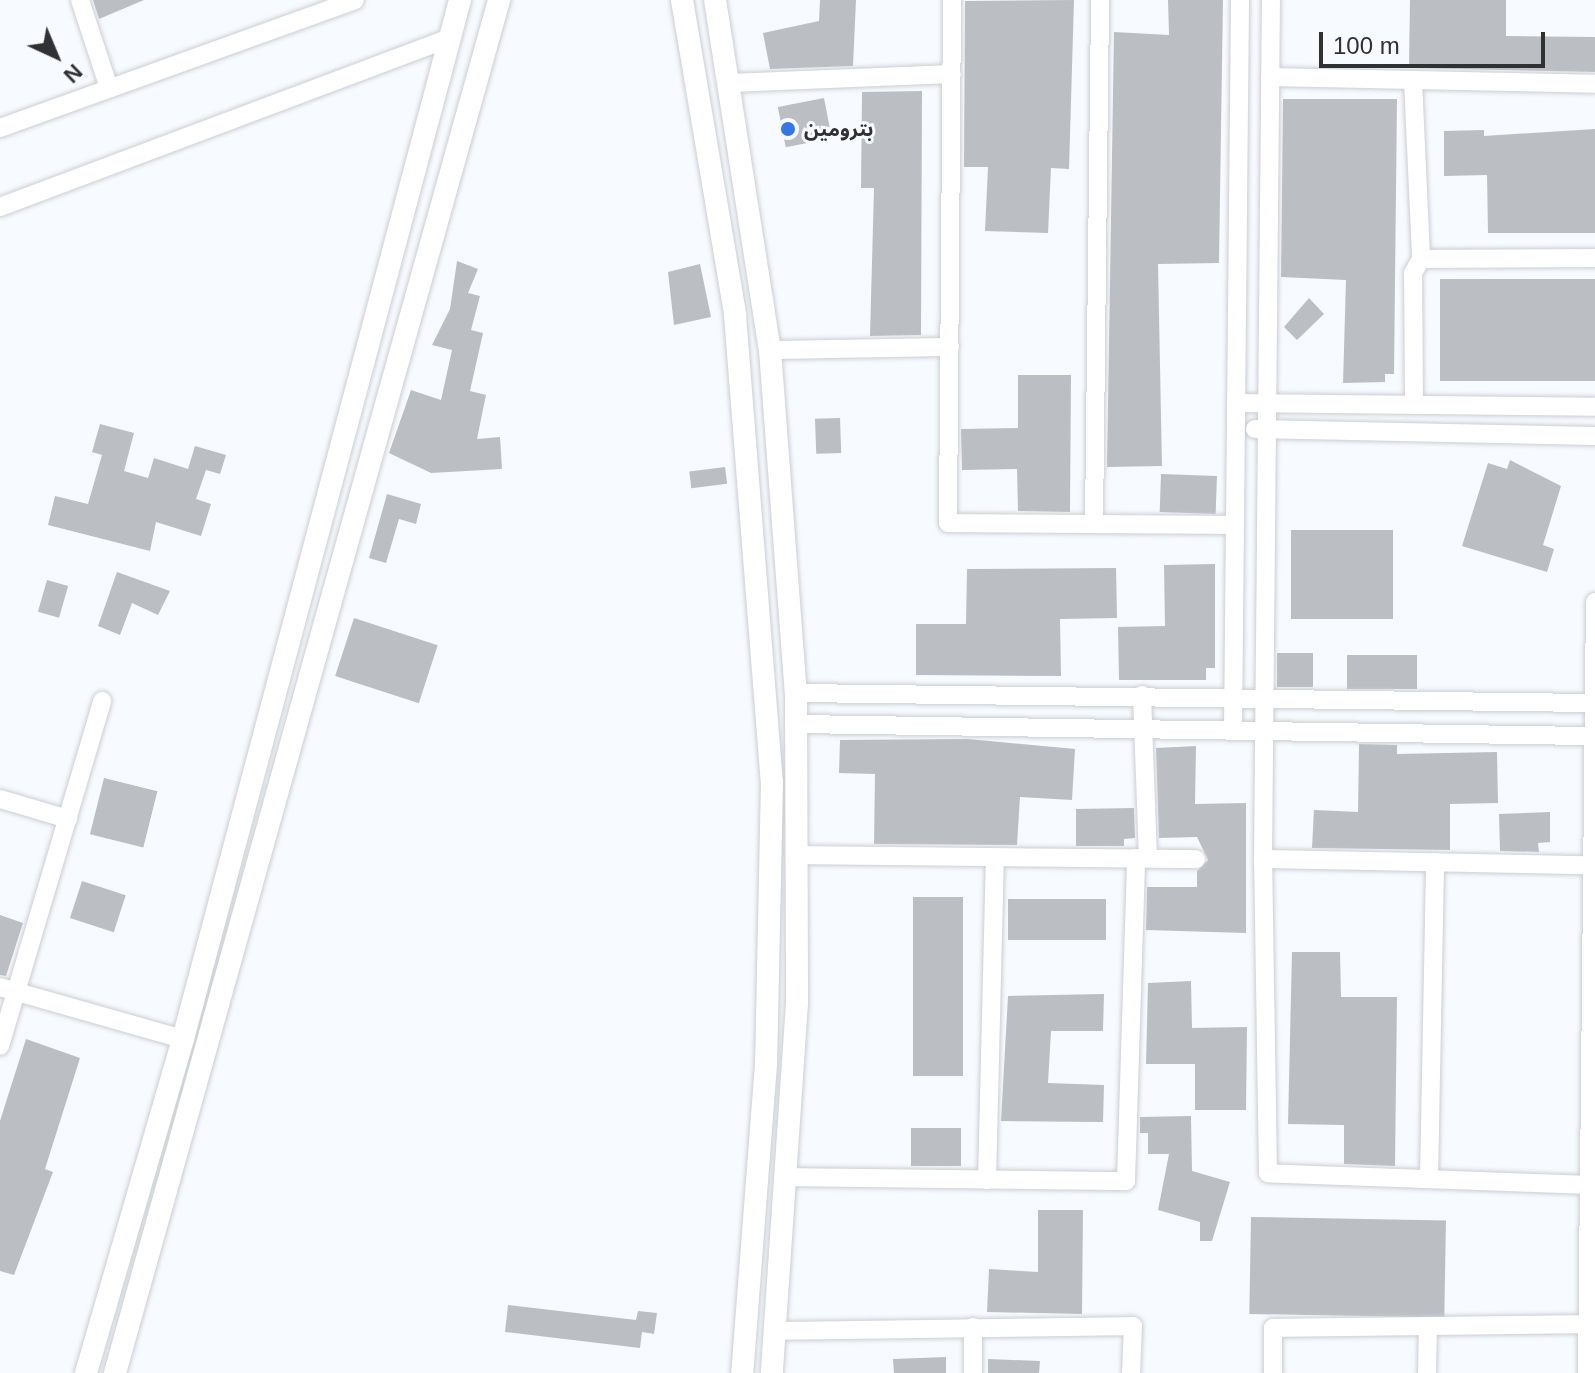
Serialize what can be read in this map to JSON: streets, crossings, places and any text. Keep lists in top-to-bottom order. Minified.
{"places":["بترومين"],"scale_bar":"100 m","north":"bottom right"}
